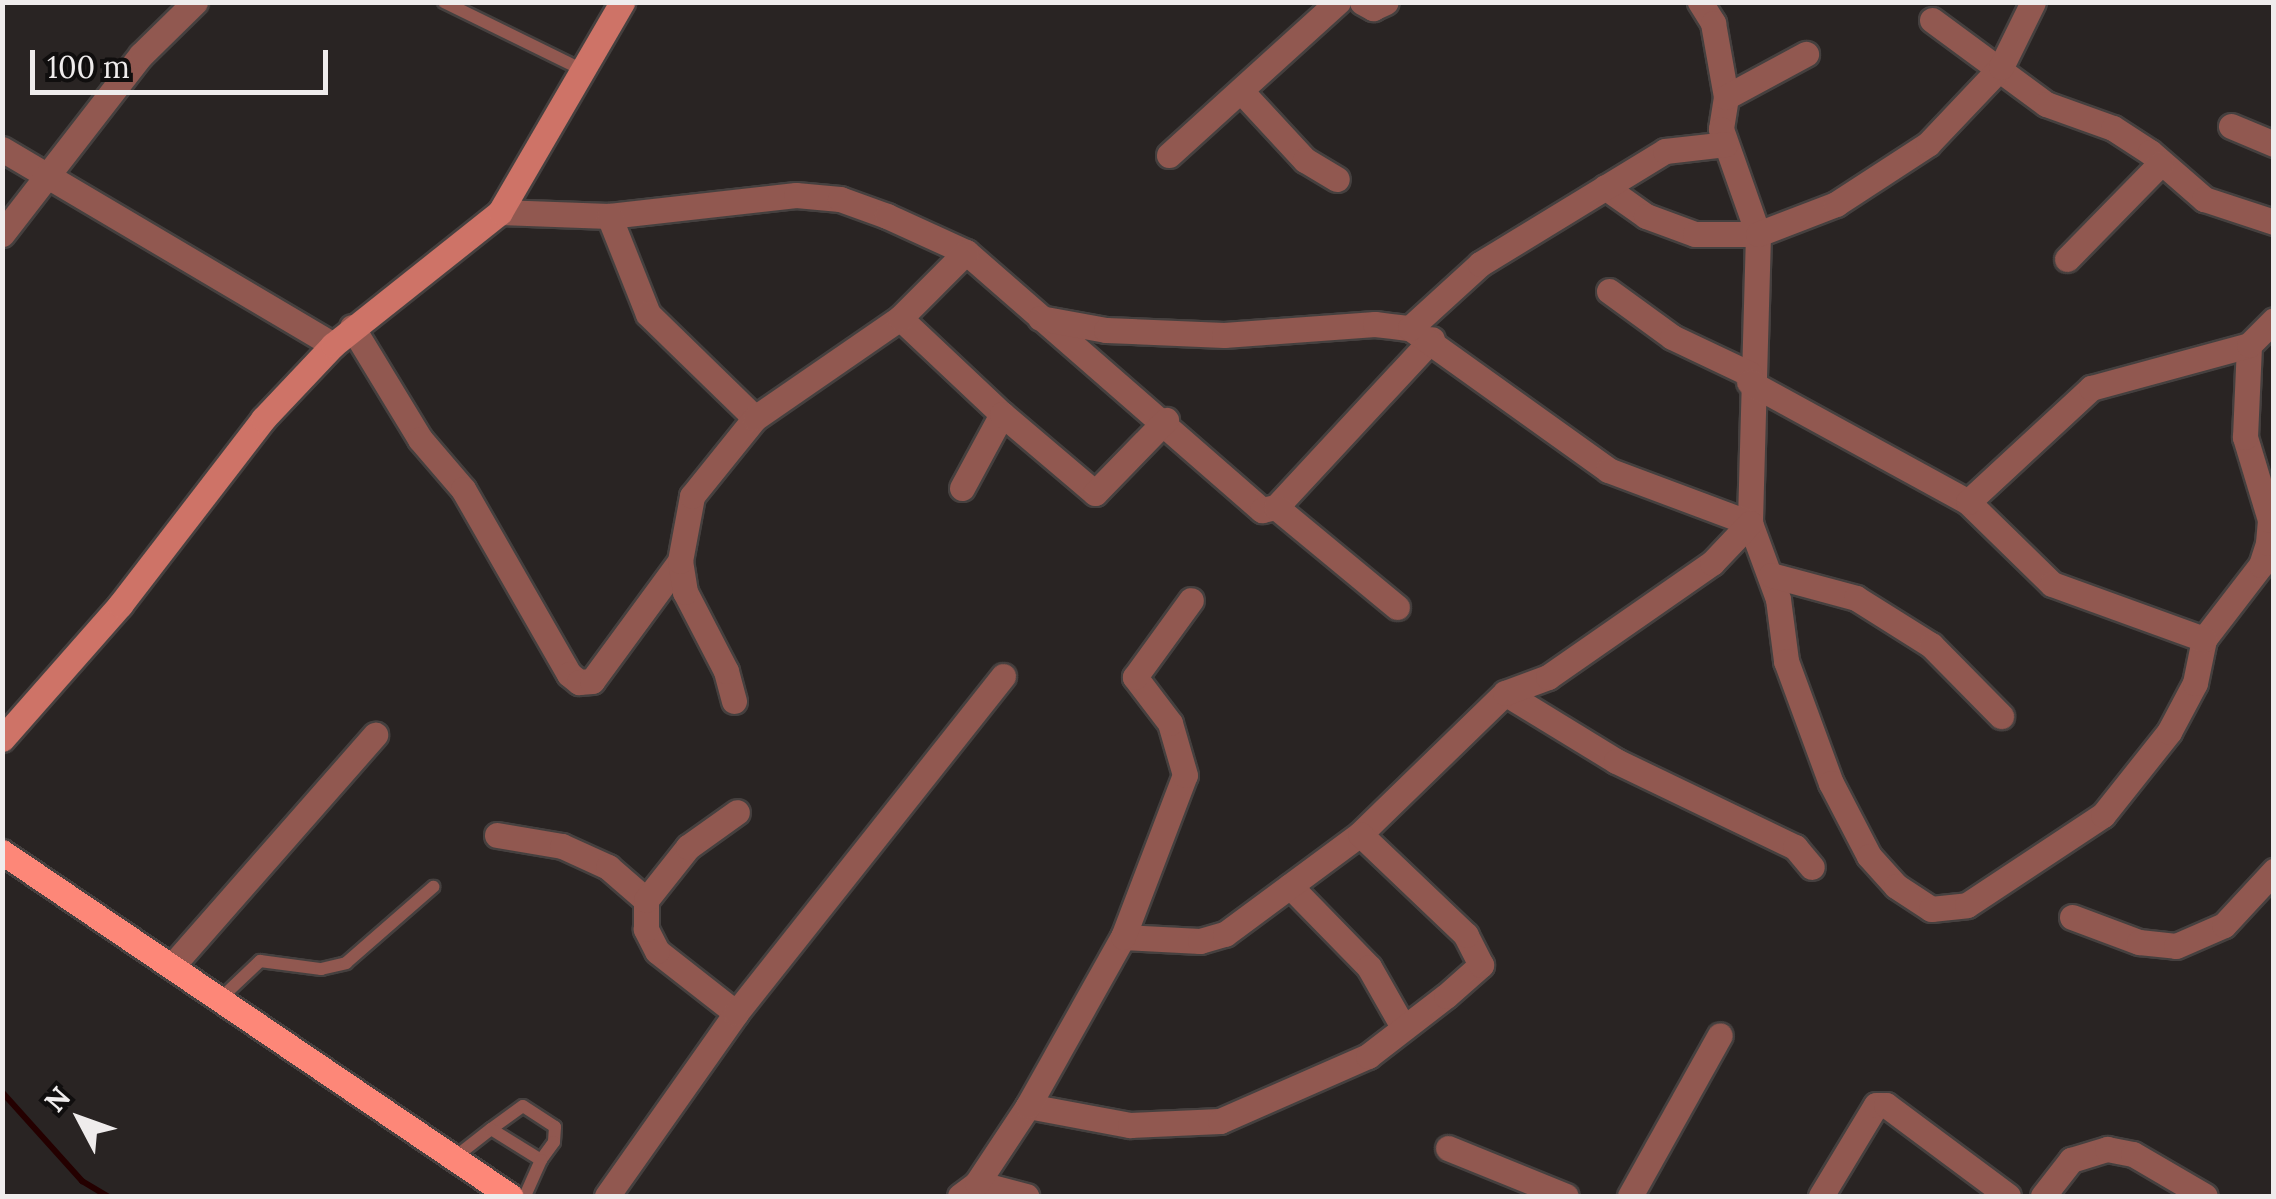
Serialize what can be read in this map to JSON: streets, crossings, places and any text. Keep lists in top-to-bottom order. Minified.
{"scale_bar":"100 m","north":"top left"}
